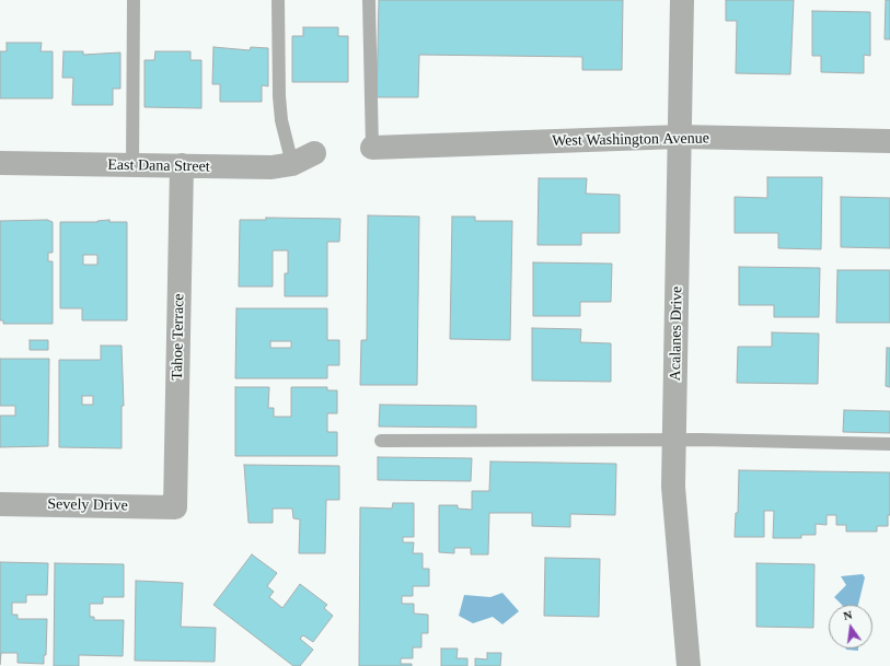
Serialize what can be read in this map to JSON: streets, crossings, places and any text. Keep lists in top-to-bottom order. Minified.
{"streets":{"street":["West Washington Avenue","East Dana Street","Acalanes Drive","Tahoe Terrace","Sevely Drive"]},"crossings":[["West Washington Avenue","Acalanes Drive"],["East Dana Street","Tahoe Terrace"],["Tahoe Terrace","Sevely Drive"]],"north":"top"}
